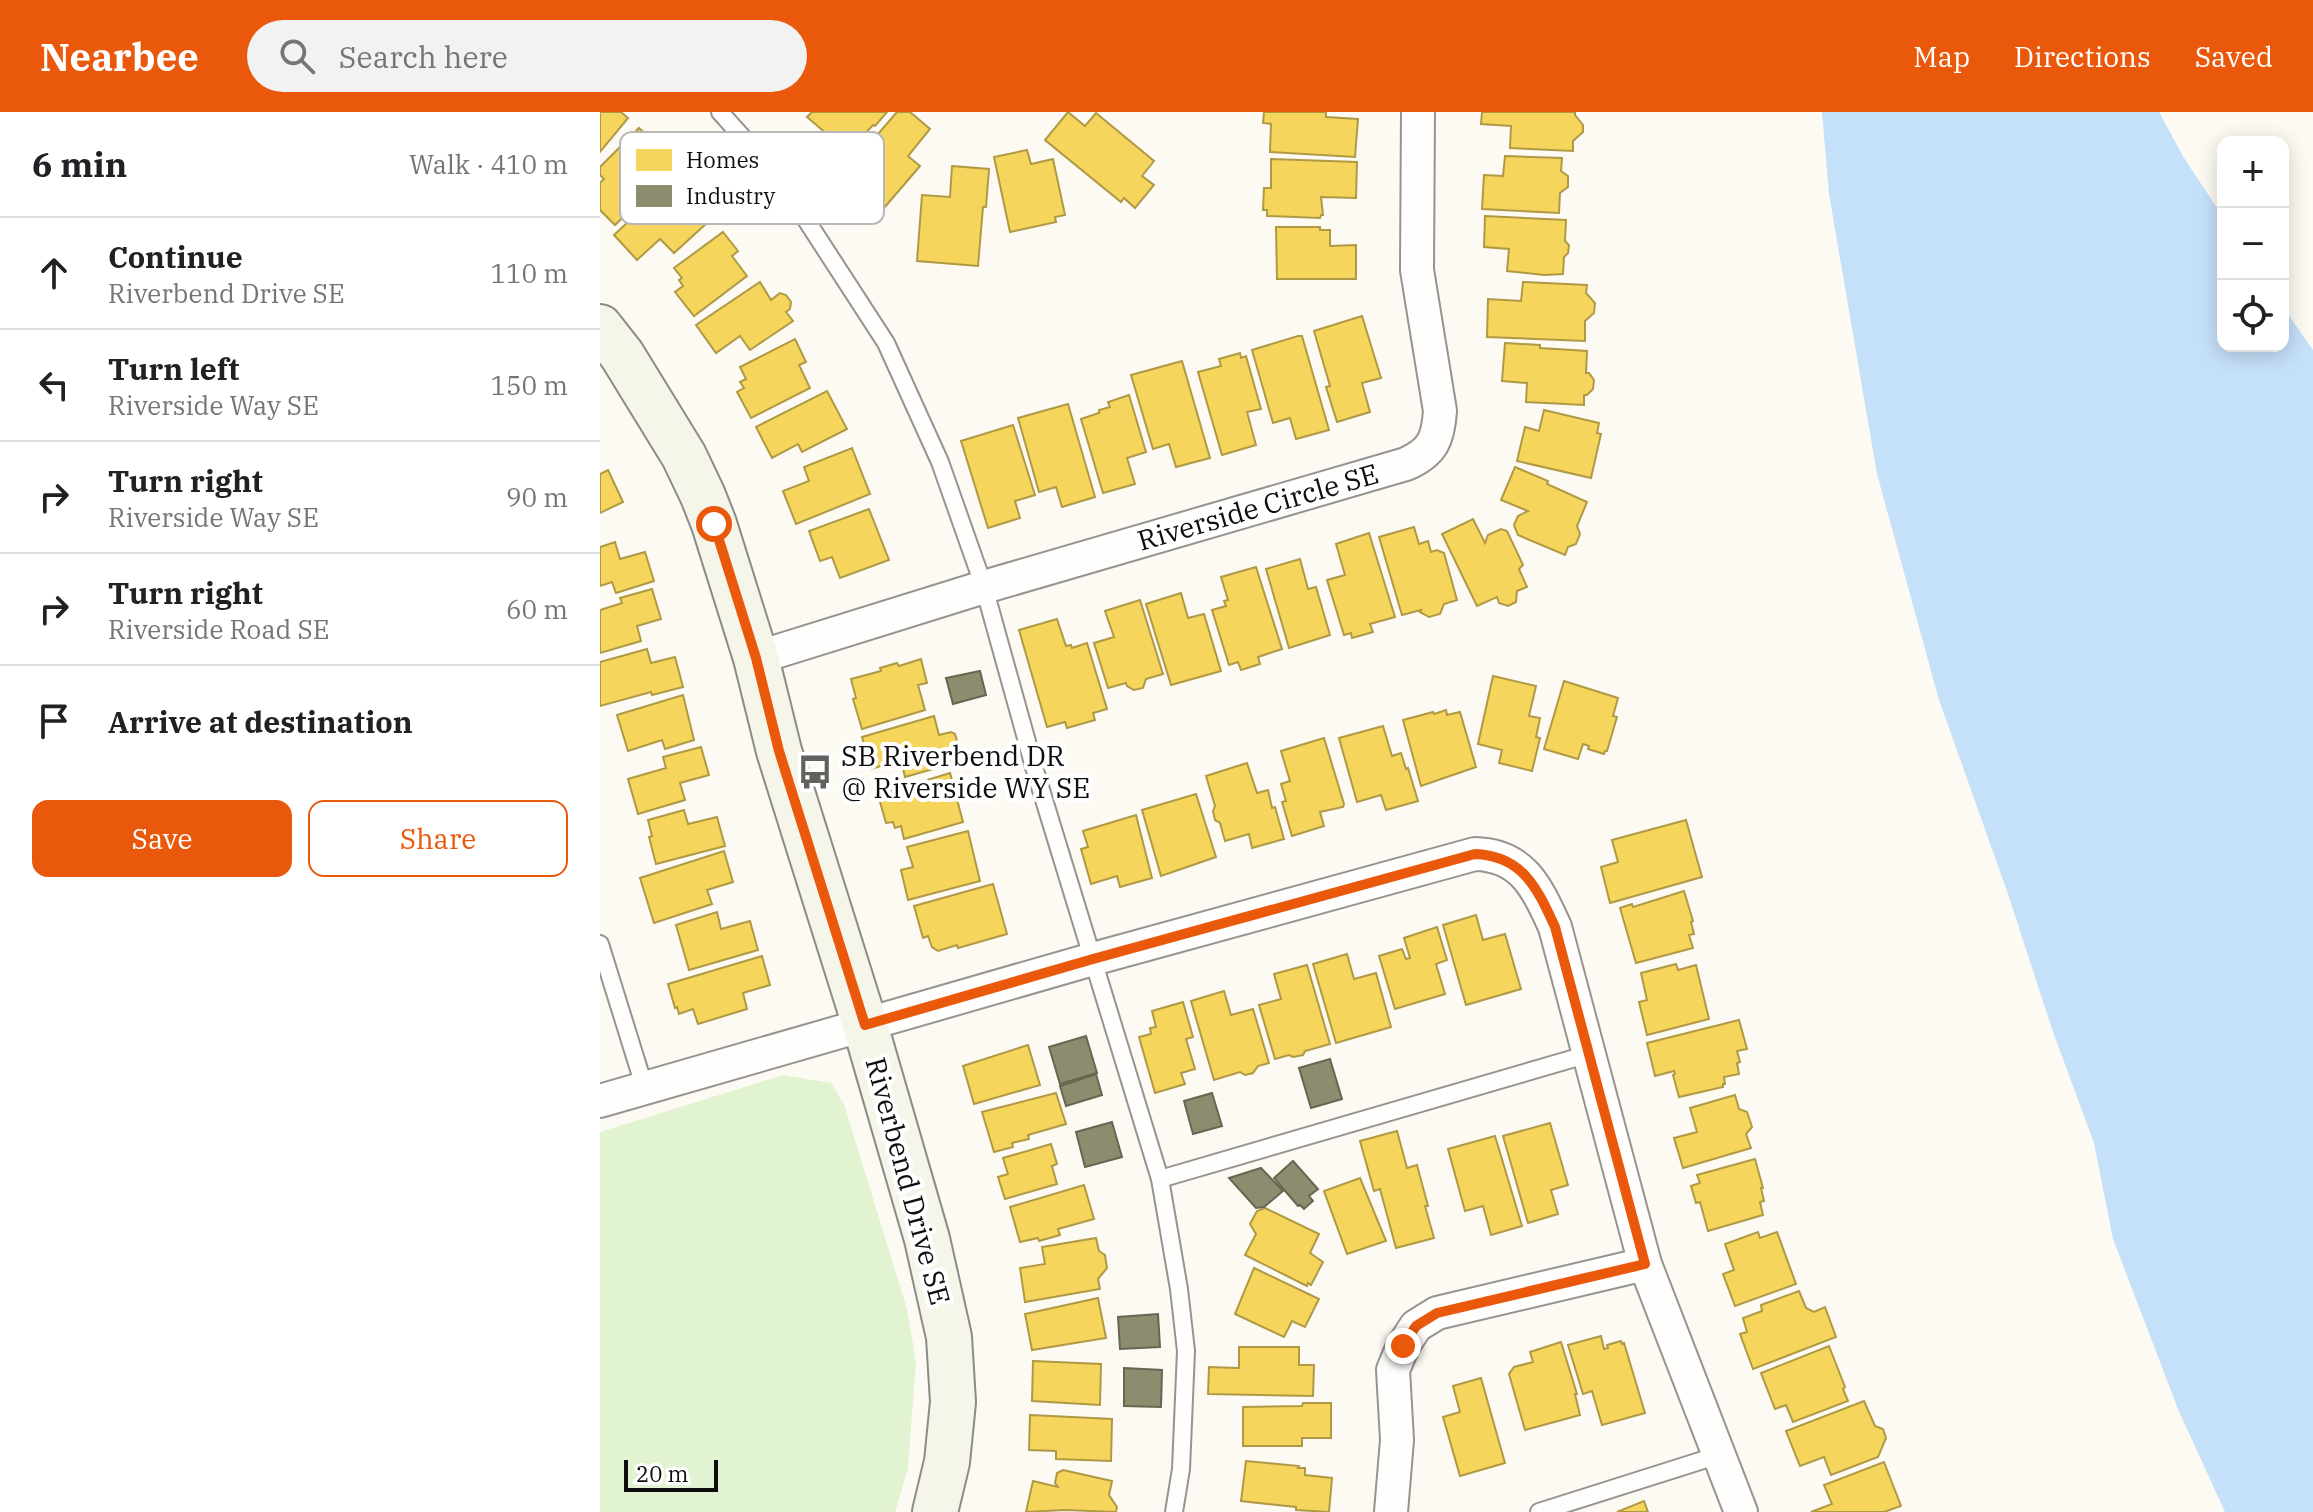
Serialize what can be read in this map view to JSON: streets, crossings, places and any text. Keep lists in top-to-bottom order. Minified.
{"streets":{"street":["Riverside Circle SE","Riverbend Drive SE"]},"crossings":[["Riverside Circle SE","Riverbend Drive SE"]],"places":{"bus stop":["SB Riverbend DR @ Riverside WY SE"]},"legend":["Homes","Industry"],"scale_bar":"20 m","page":{"header":"Nearbee","search":"Search here","nav":["Map","Directions","Saved"],"heading":["6 min","Walk · 410 m"],"map_buttons":["+","−"],"list":[["Continue","Riverbend Drive SE","110 m"],["Turn left","Riverside Way SE","150 m"],["Turn right","Riverside Way SE","90 m"],["Turn right","Riverside Road SE","60 m"],"Arrive at destination"],"buttons":["Save","Share"],"scale":"20 m"}}
